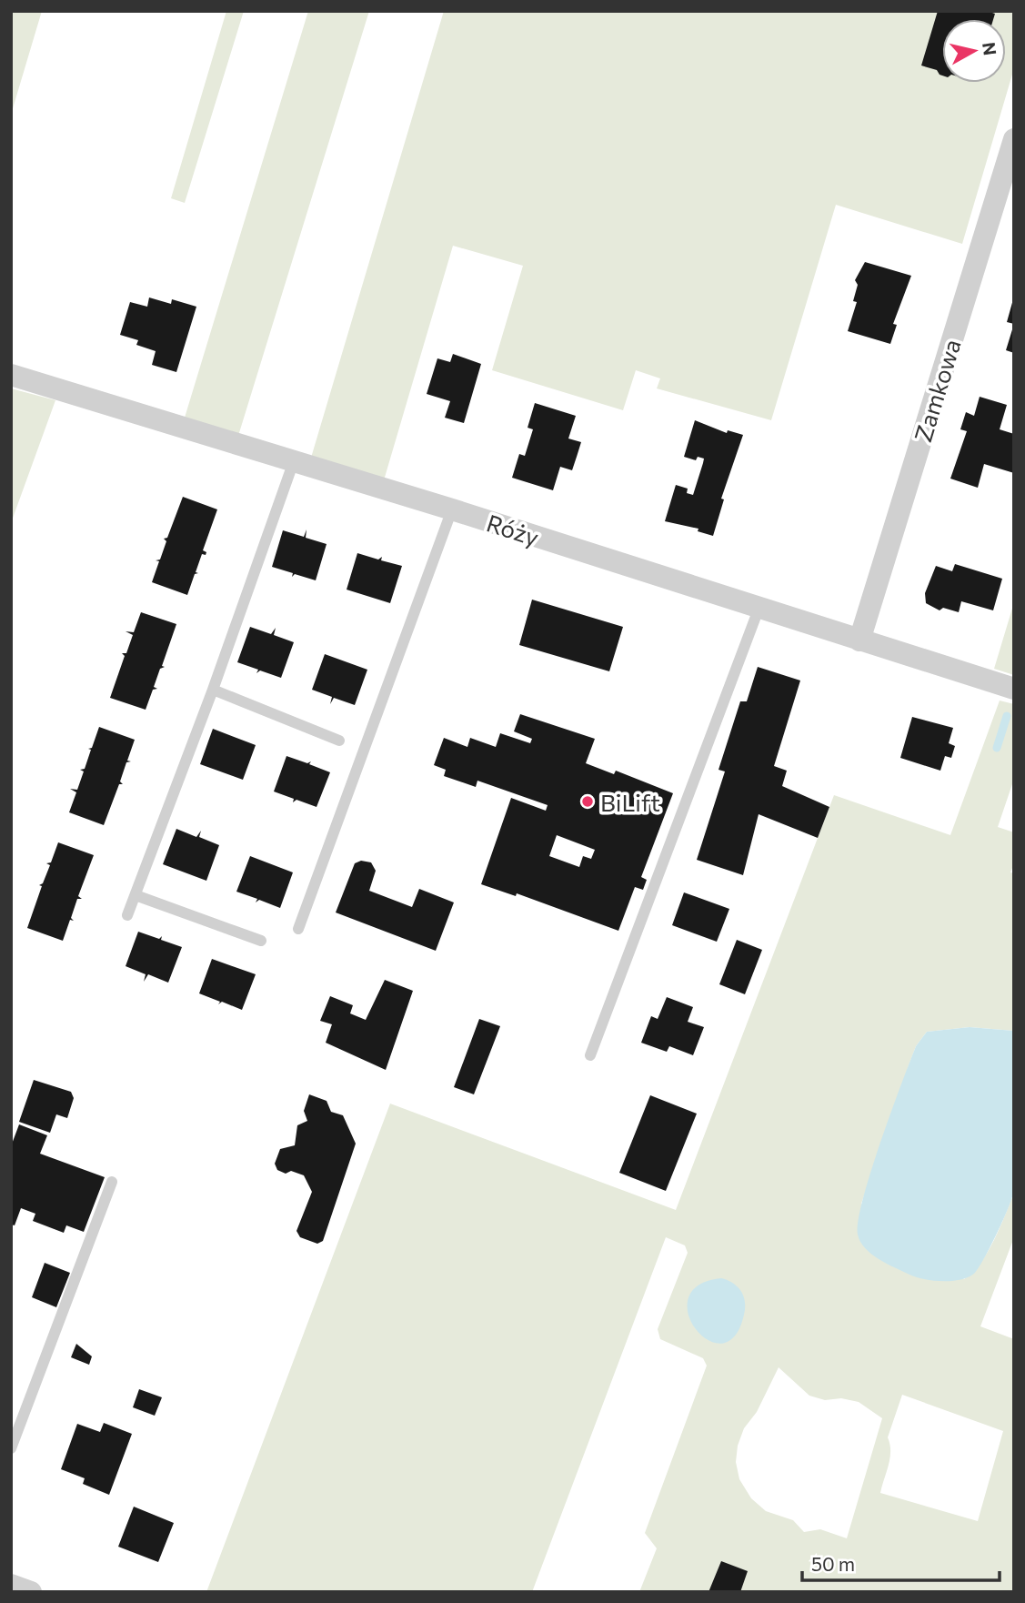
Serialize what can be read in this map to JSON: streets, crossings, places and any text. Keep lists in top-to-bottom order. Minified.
{"streets":{"street":["Zamkowa","Róży"]},"crossings":[["Zamkowa","Róży"]],"places":["BiLift"],"scale_bar":"50 m","north":"right"}
